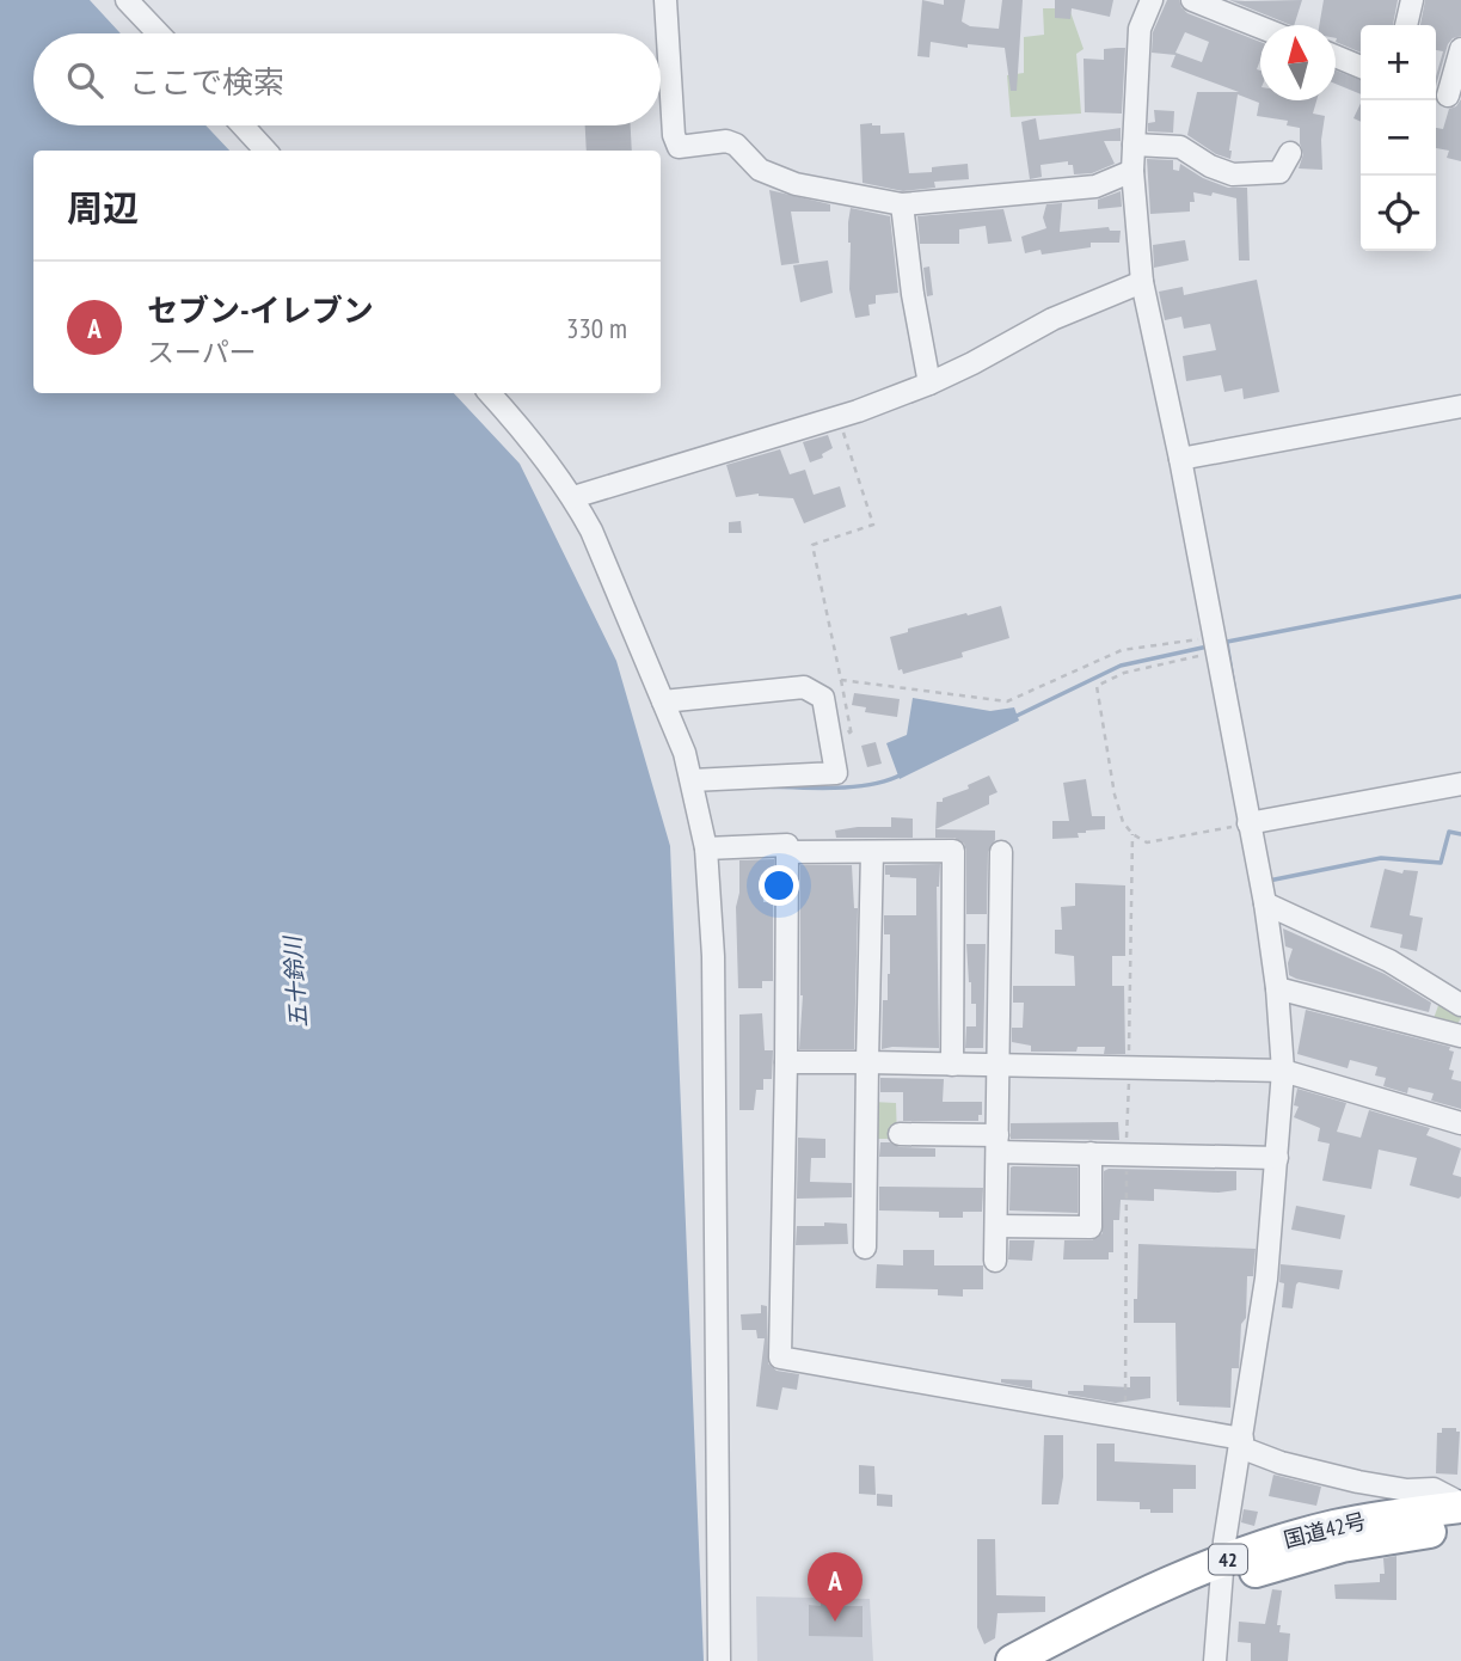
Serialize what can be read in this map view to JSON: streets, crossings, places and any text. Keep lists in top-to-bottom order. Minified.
{"streets":{"highway":["国道42号","42"]},"water":["五十鈴川"],"north":"top","page":{"map_buttons":["+","−"],"search":"ここで検索","heading":"周辺","list":[{"mark":"A","name":"セブン-イレブン","note":"スーパー","value":"330 m"}],"pins":"A"}}
